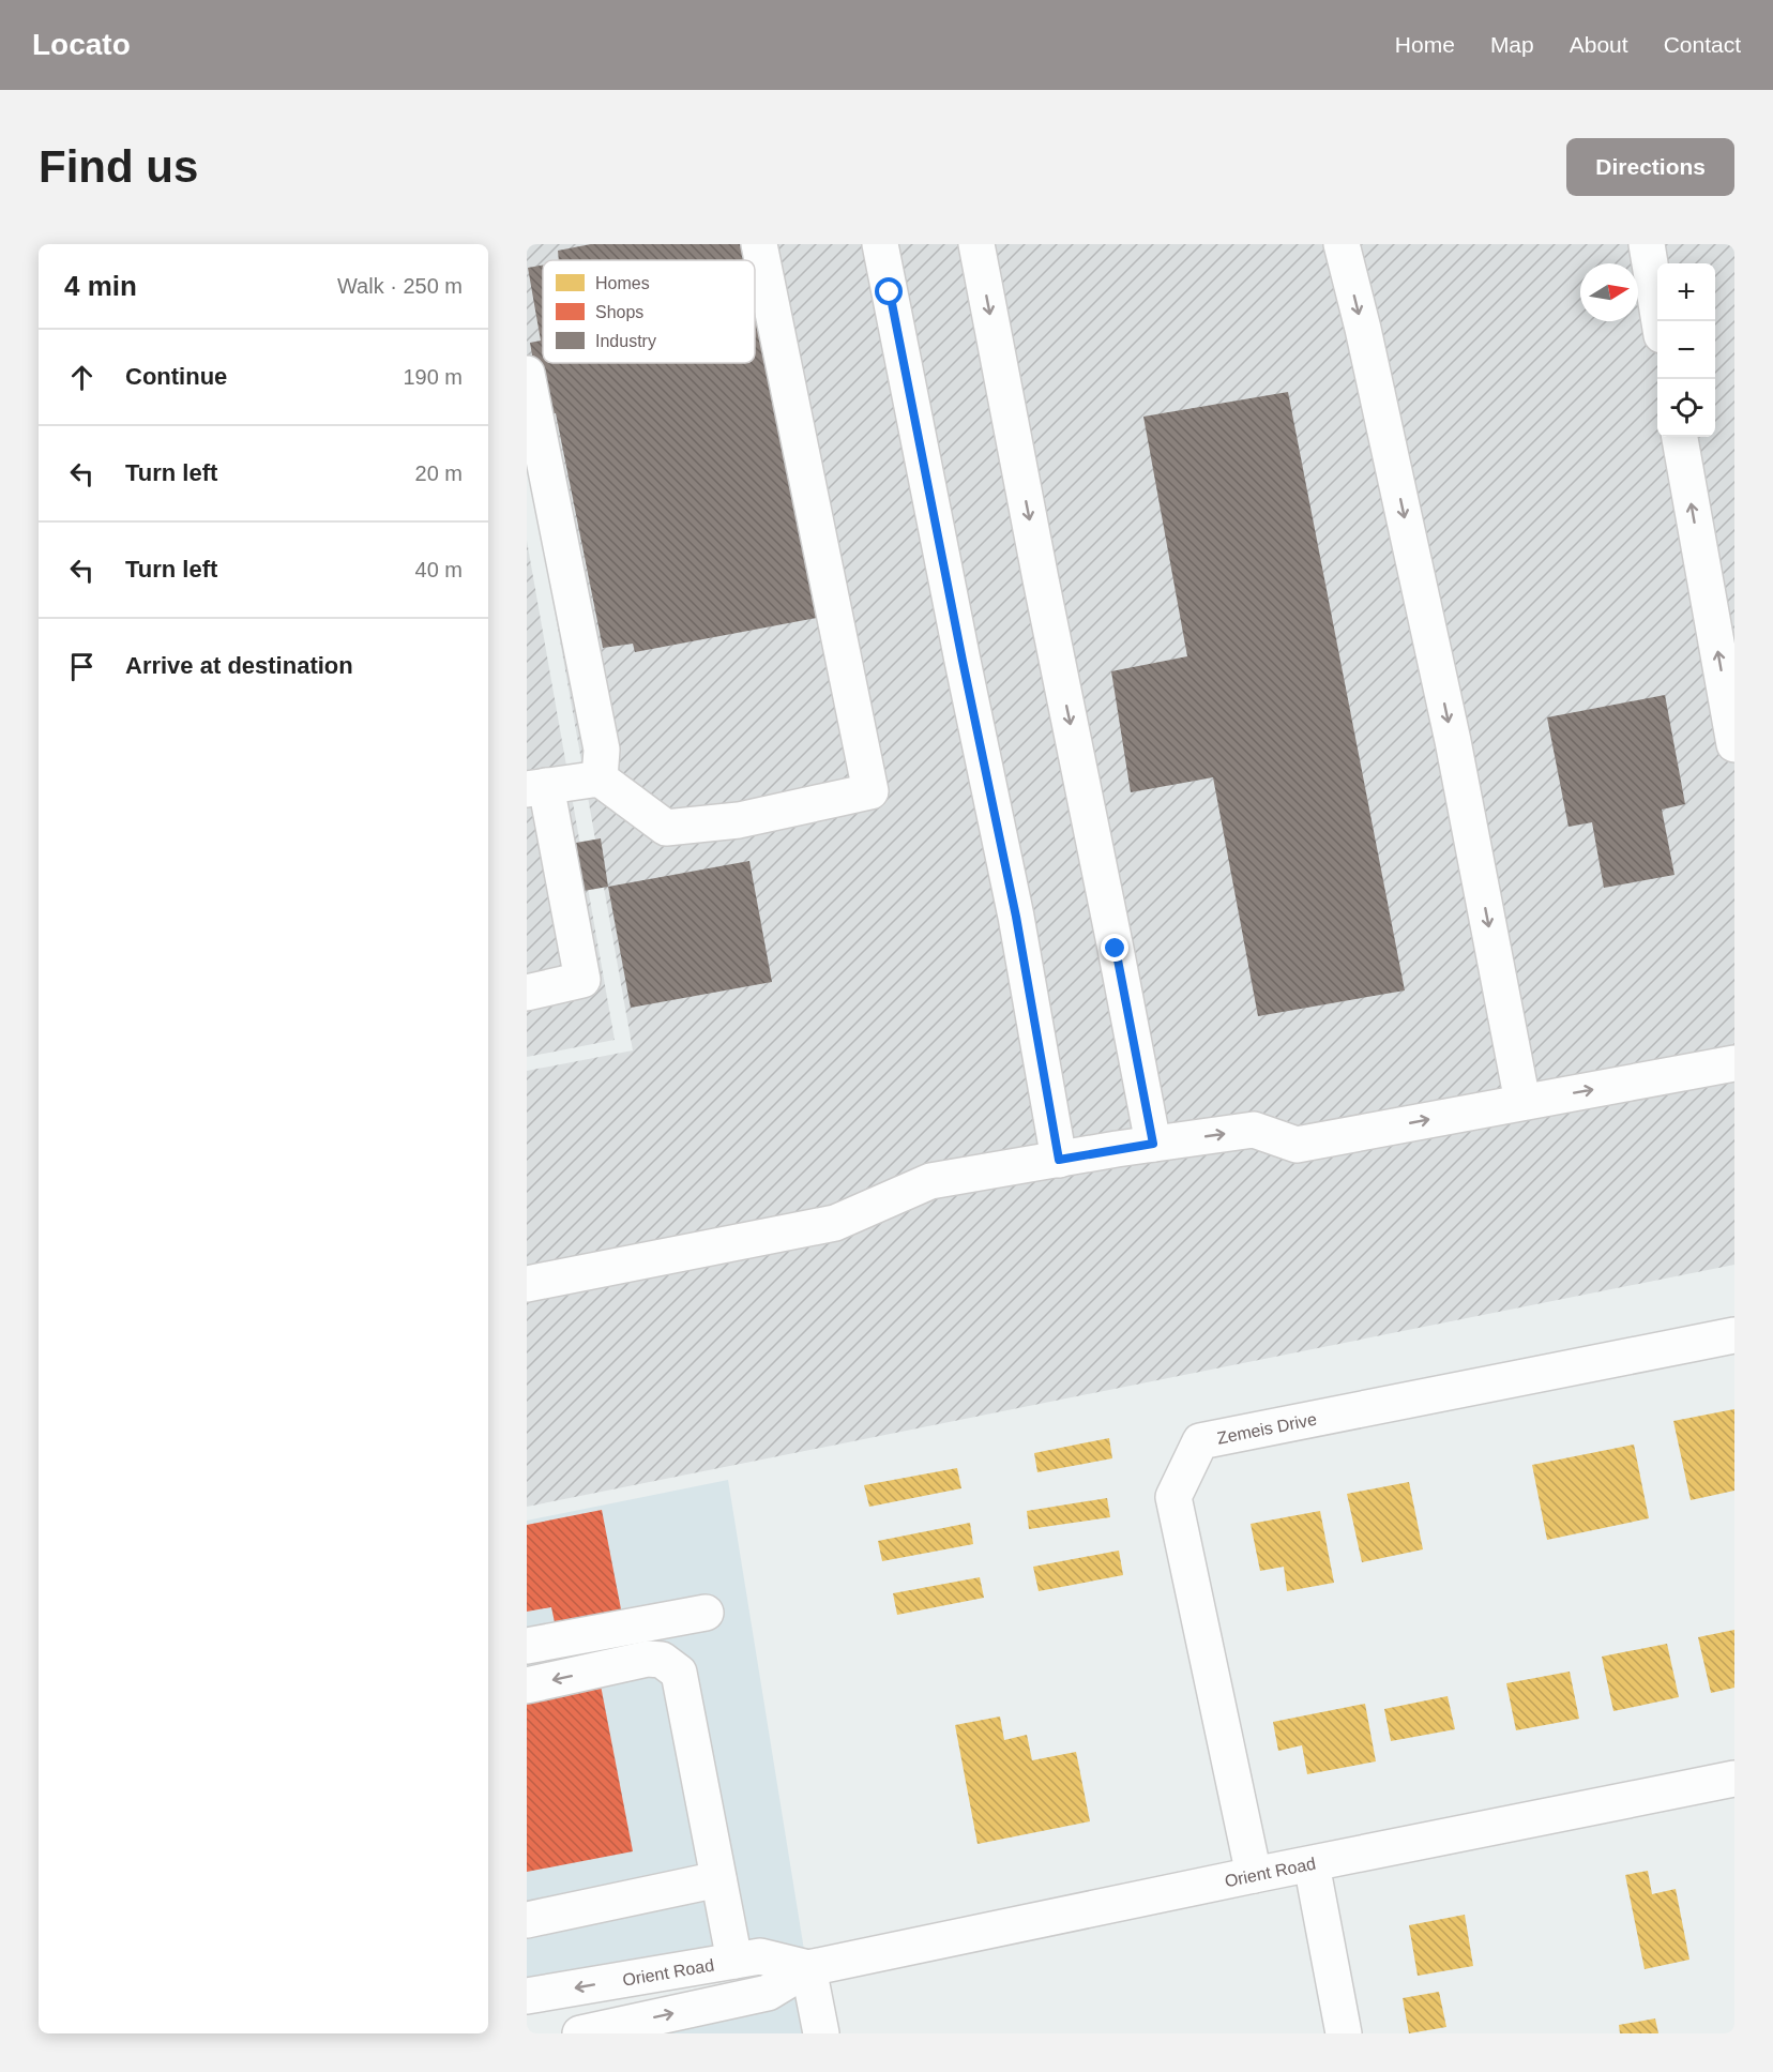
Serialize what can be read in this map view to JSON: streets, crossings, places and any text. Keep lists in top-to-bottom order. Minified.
{"streets":{"street":["Zemeis Drive","Orient Road"]},"crossings":[["Zemeis Drive","Orient Road"]],"legend":["Homes","Shops","Industry"],"north":"right","page":{"header":"Locato","nav":["Home","Map","About","Contact"],"buttons":"Directions","title":"Find us","heading":["4 min","Walk · 250 m"],"map_buttons":["+","−"],"list":[["Continue","190 m"],["Turn left","20 m"],["Turn left","40 m"],"Arrive at destination"]}}
